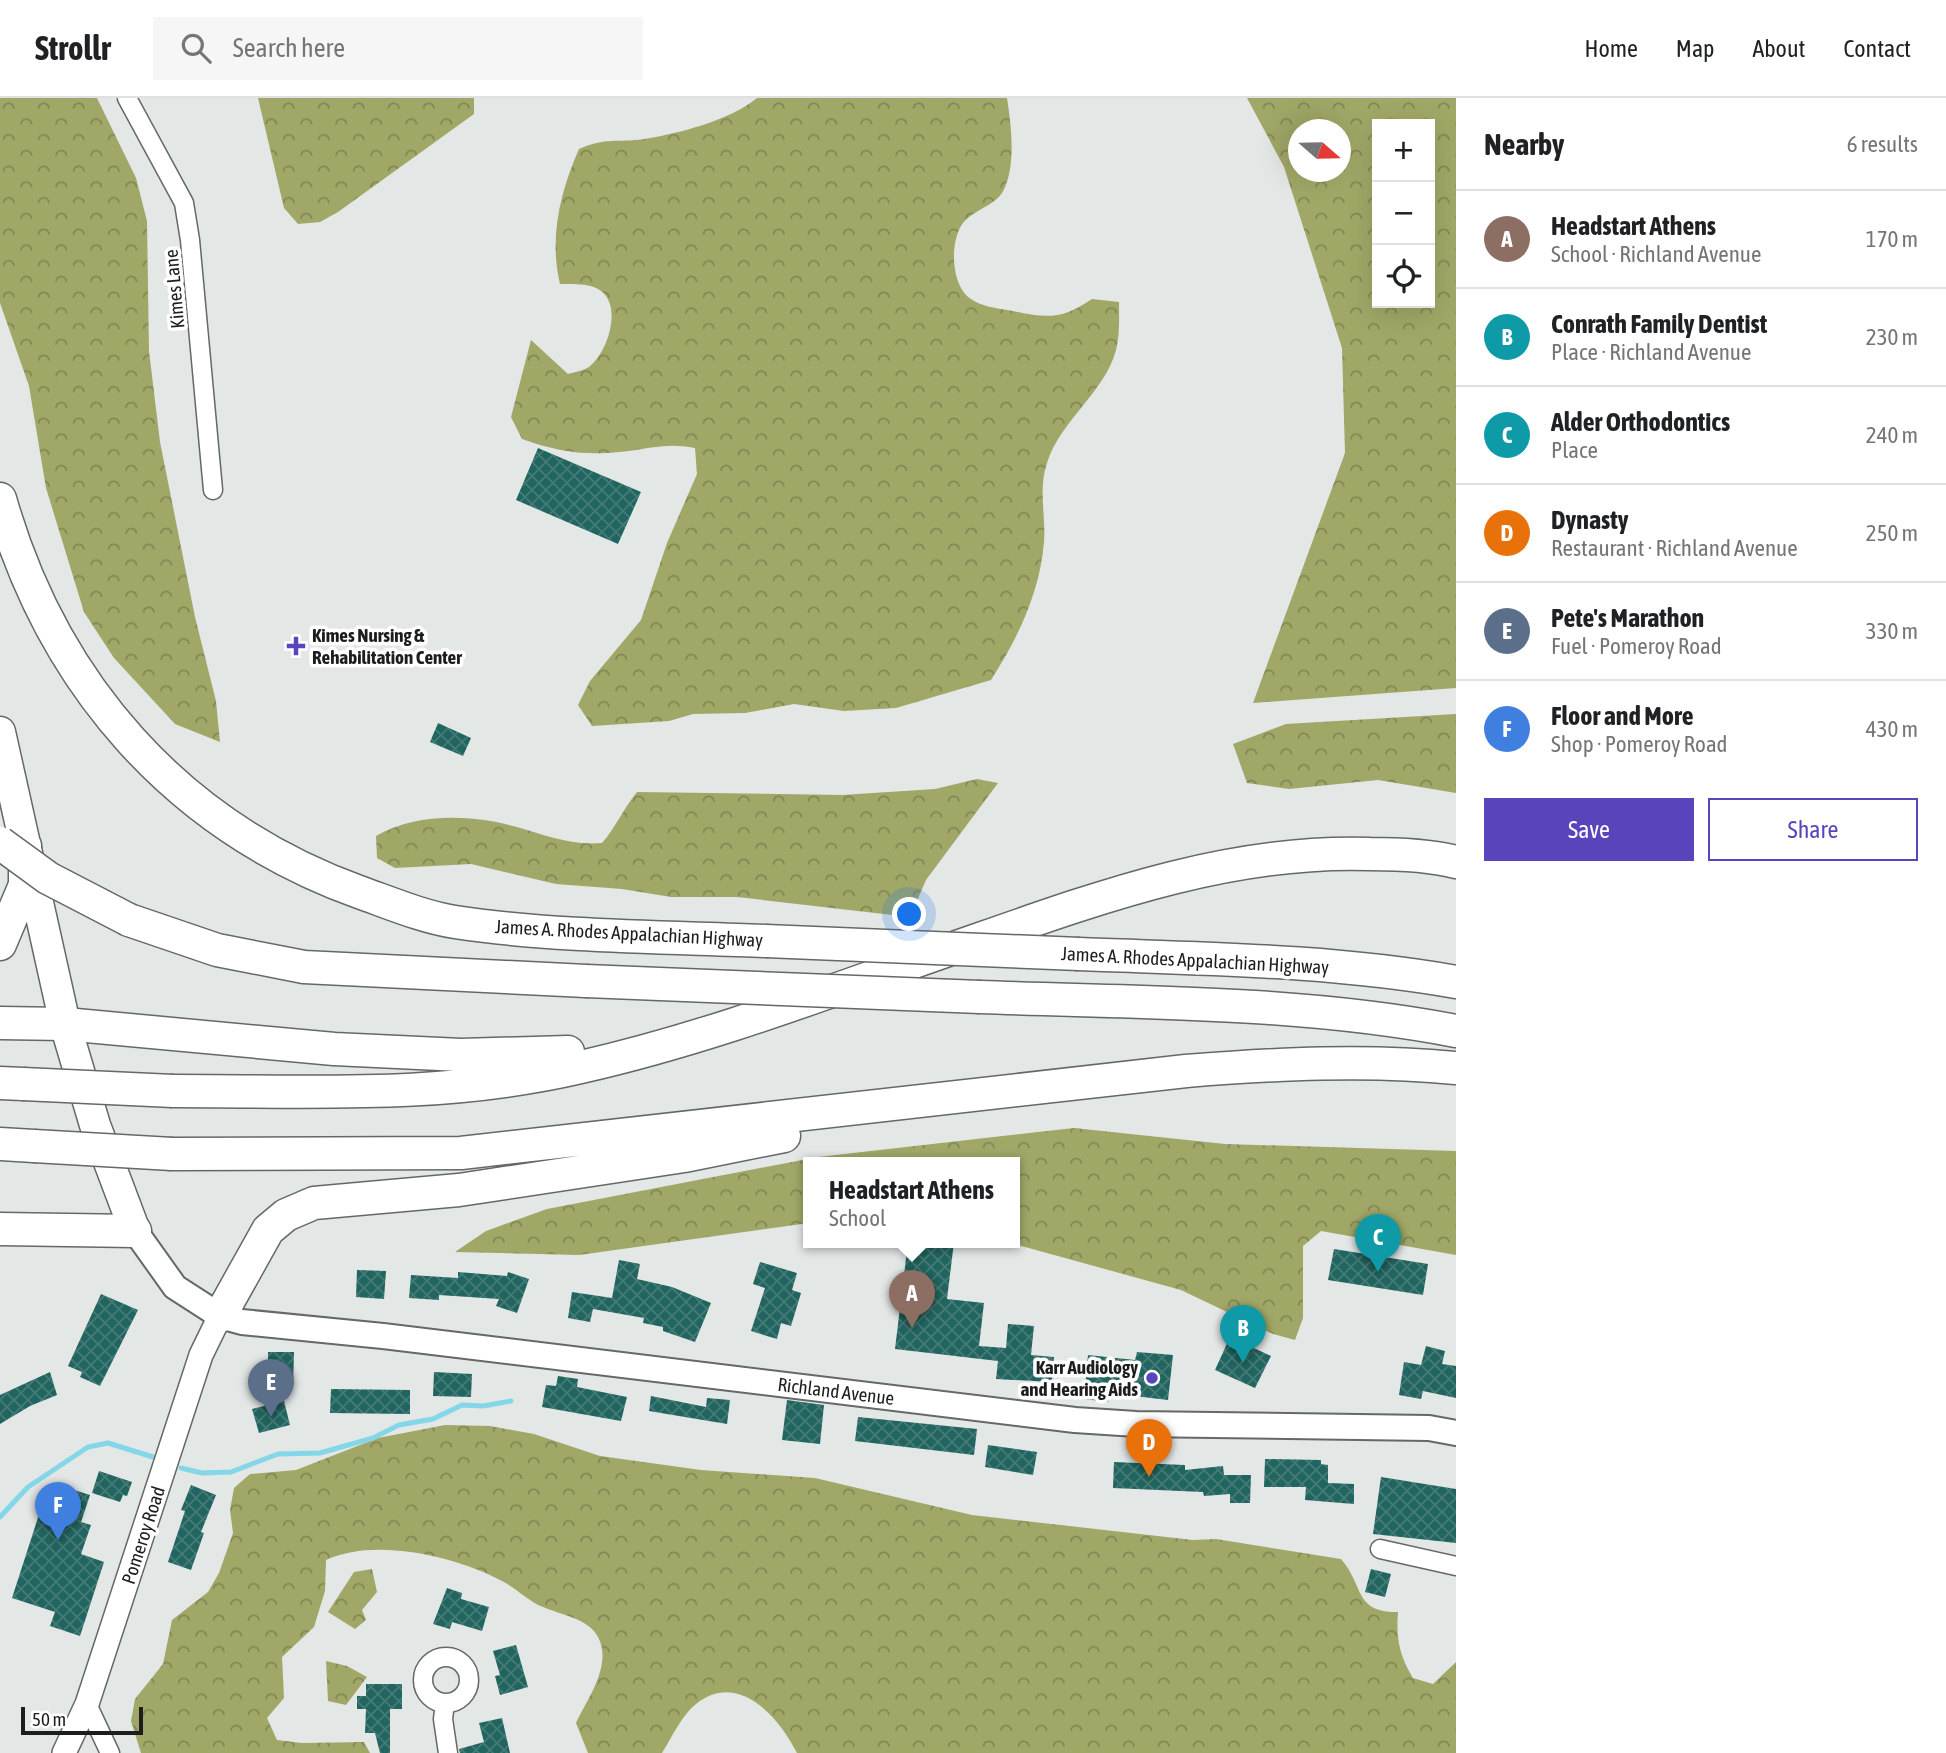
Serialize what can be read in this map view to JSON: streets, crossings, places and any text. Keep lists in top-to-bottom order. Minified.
{"streets":{"highway":["James A. Rhodes Appalachian Highway"],"main road":["Richland Avenue"],"street":["Kimes Lane","Pomeroy Road"]},"crossings":[["Richland Avenue","Pomeroy Road"]],"places":{"health":["Kimes Nursing & Rehabilitation Center"],"other":["Karr Audiology and Hearing Aids"]},"scale_bar":"50 m","north":"right","page":{"header":"Strollr","search":"Search here","nav":["Home","Map","About","Contact"],"heading":["Nearby","6 results"],"map_buttons":["+","−"],"list":[{"mark":"A","name":"Headstart Athens","note":"School · Richland Avenue","value":"170 m"},{"mark":"B","name":"Conrath Family Dentist","note":"Place · Richland Avenue","value":"230 m"},{"mark":"C","name":"Alder Orthodontics","note":"Place","value":"240 m"},{"mark":"D","name":"Dynasty","note":"Restaurant · Richland Avenue","value":"250 m"},{"mark":"E","name":"Pete's Marathon","note":"Fuel · Pomeroy Road","value":"330 m"},{"mark":"F","name":"Floor and More","note":"Shop · Pomeroy Road","value":"430 m"}],"buttons":["Save","Share"],"popup":["Headstart Athens","School"],"pins":["C","A","B","E","D","F"],"scale":"50 m"}}
